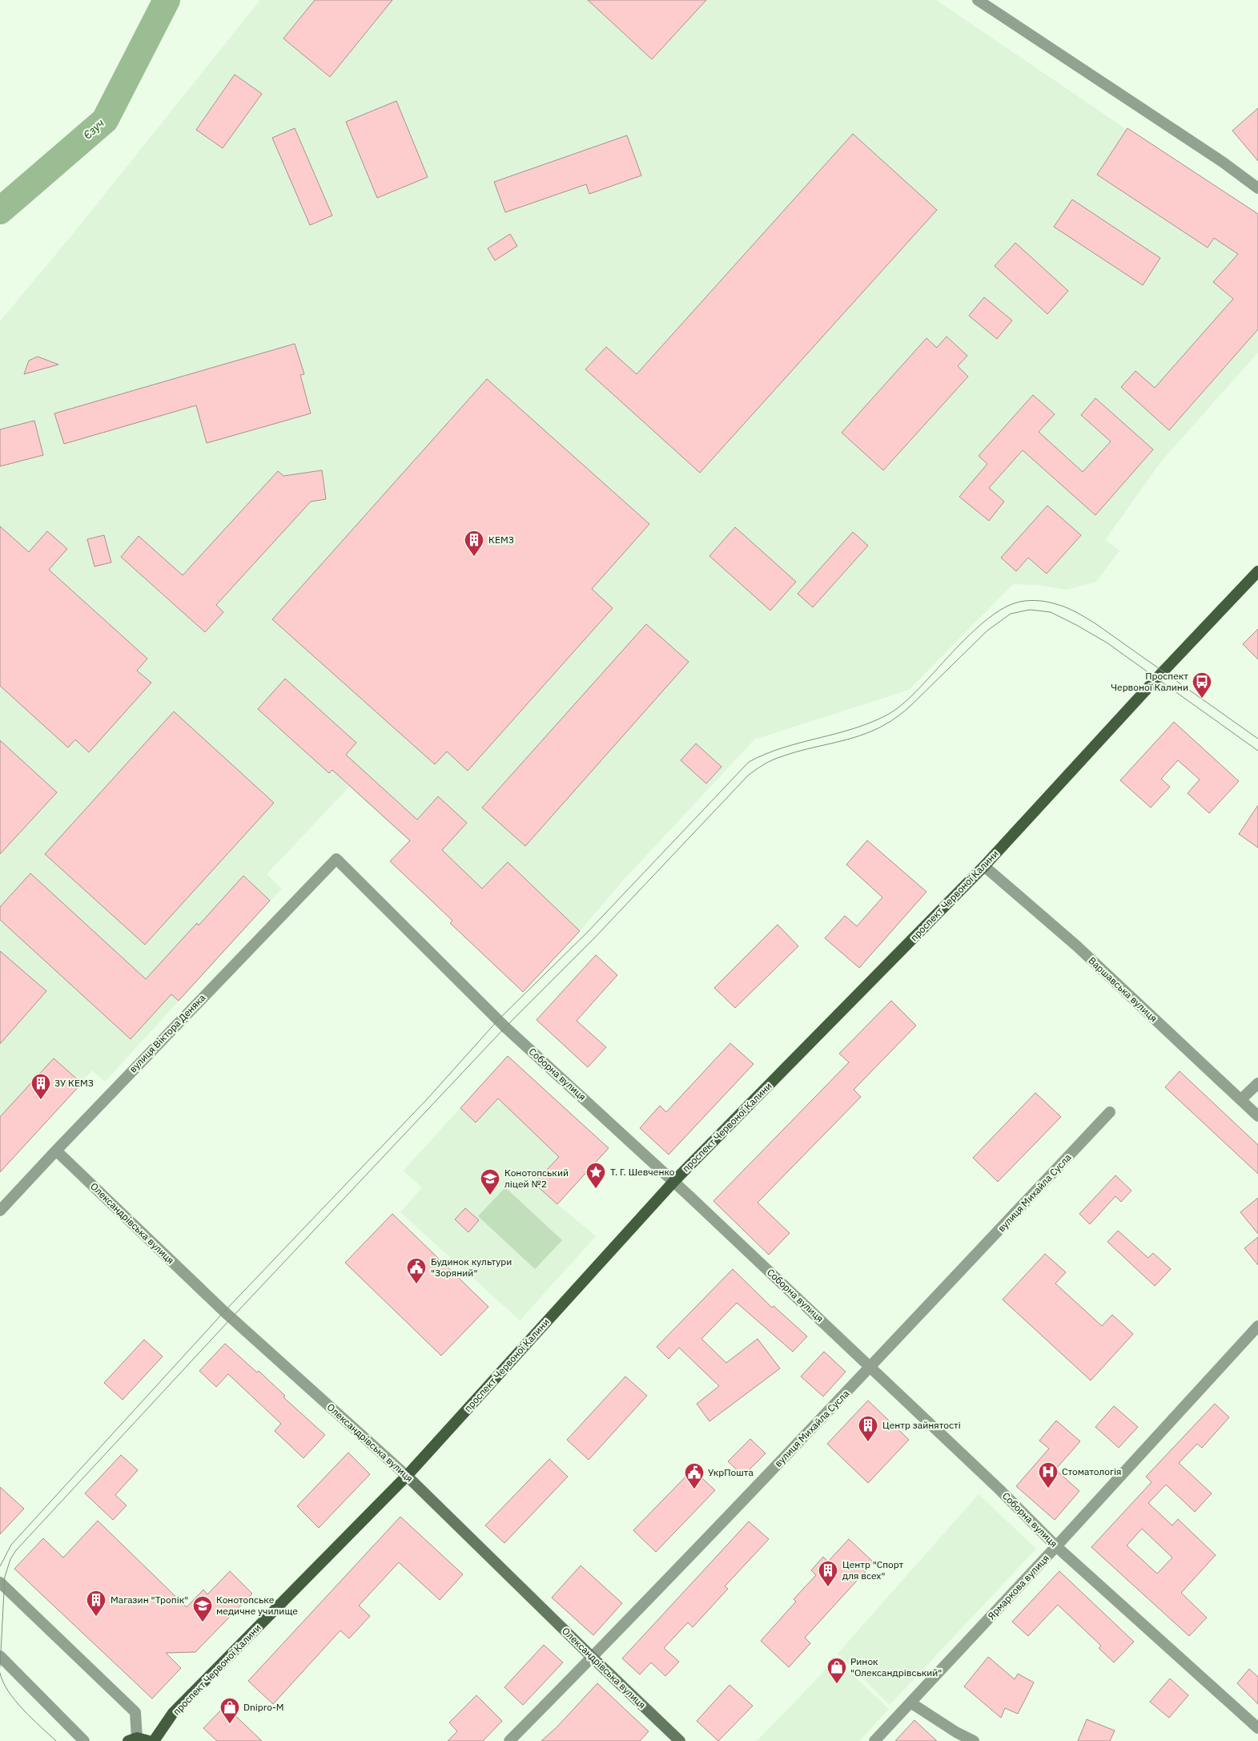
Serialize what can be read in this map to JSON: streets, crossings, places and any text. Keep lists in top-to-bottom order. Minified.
{"streets":{"main road":["проспект Червоної Калини","Олександрівська вулиця"],"street":["Варшавська вулиця","вулиця Віктора Деняка","Соборна вулиця","вулиця Михайла Сусла","Ярмаркова вулиця"]},"crossings":[["проспект Червоної Калини","Варшавська вулиця"],["проспект Червоної Калини","Соборна вулиця"],["проспект Червоної Калини","Олександрівська вулиця"],["вулиця Віктора Деняка","Соборна вулиця"],["вулиця Віктора Деняка","Олександрівська вулиця"],["Соборна вулиця","вулиця Михайла Сусла"],["Соборна вулиця","Ярмаркова вулиця"],["вулиця Михайла Сусла","Олександрівська вулиця"]],"water":["Єзуч"],"places":{"building":["КЕМЗ","ЗУ КЕМЗ","Центр зайнятості","Центр \"Спорт для всех\"","Магазин \"Тропік\""],"bus stop":["Проспект Червоної Калини"],"place":["Т. Г. Шевченко"],"school or university":["Конотопський ліцей №2","Конотопське медичне училище"],"public building":["Будинок культури \"Зоряний\"","УкрПошта"],"hospital":["Стоматологія"],"shop":["Ринок \"Олександрівський\"","Dnipro-M"]}}
